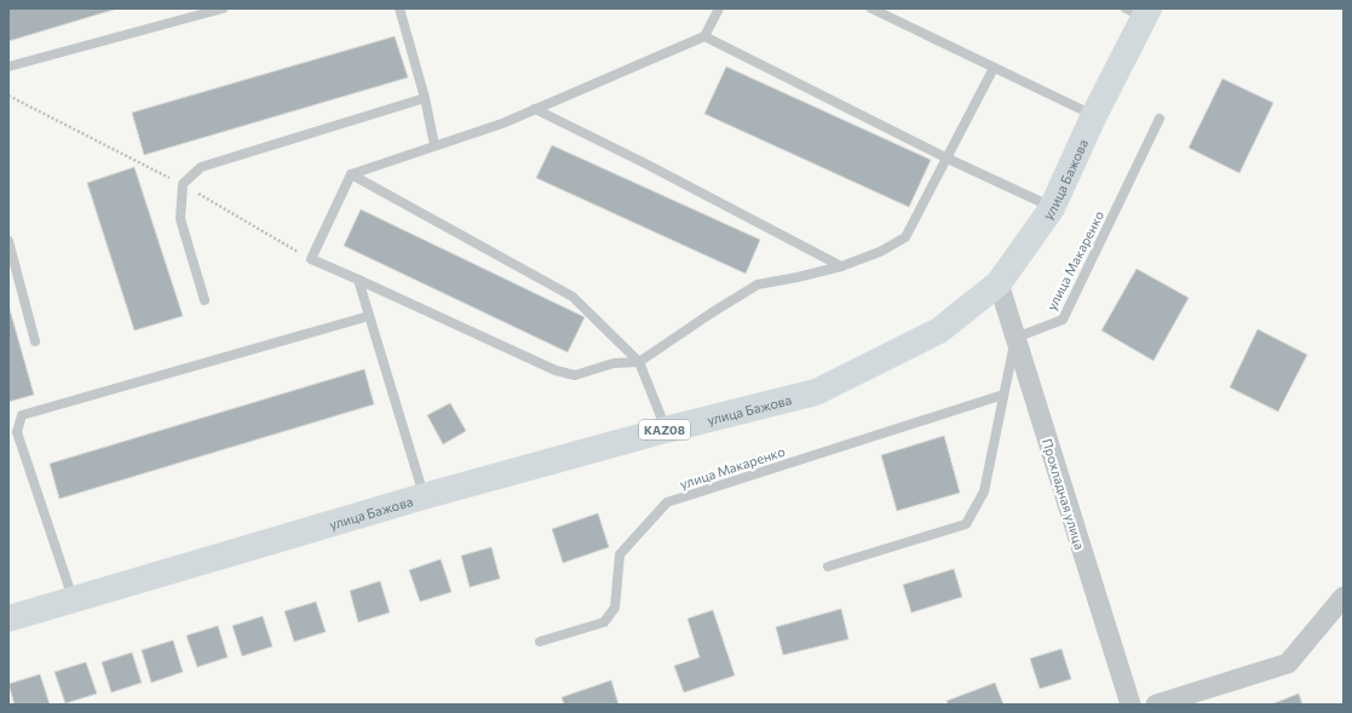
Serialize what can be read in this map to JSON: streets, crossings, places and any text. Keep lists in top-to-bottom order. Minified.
{"streets":{"highway":["улица Бажова","KAZ08"],"street":["Прохладная улица"],"lane":["улица Макаренко"]},"crossings":[["улица Бажова","Прохладная улица"],["улица Макаренко","Прохладная улица"]]}
